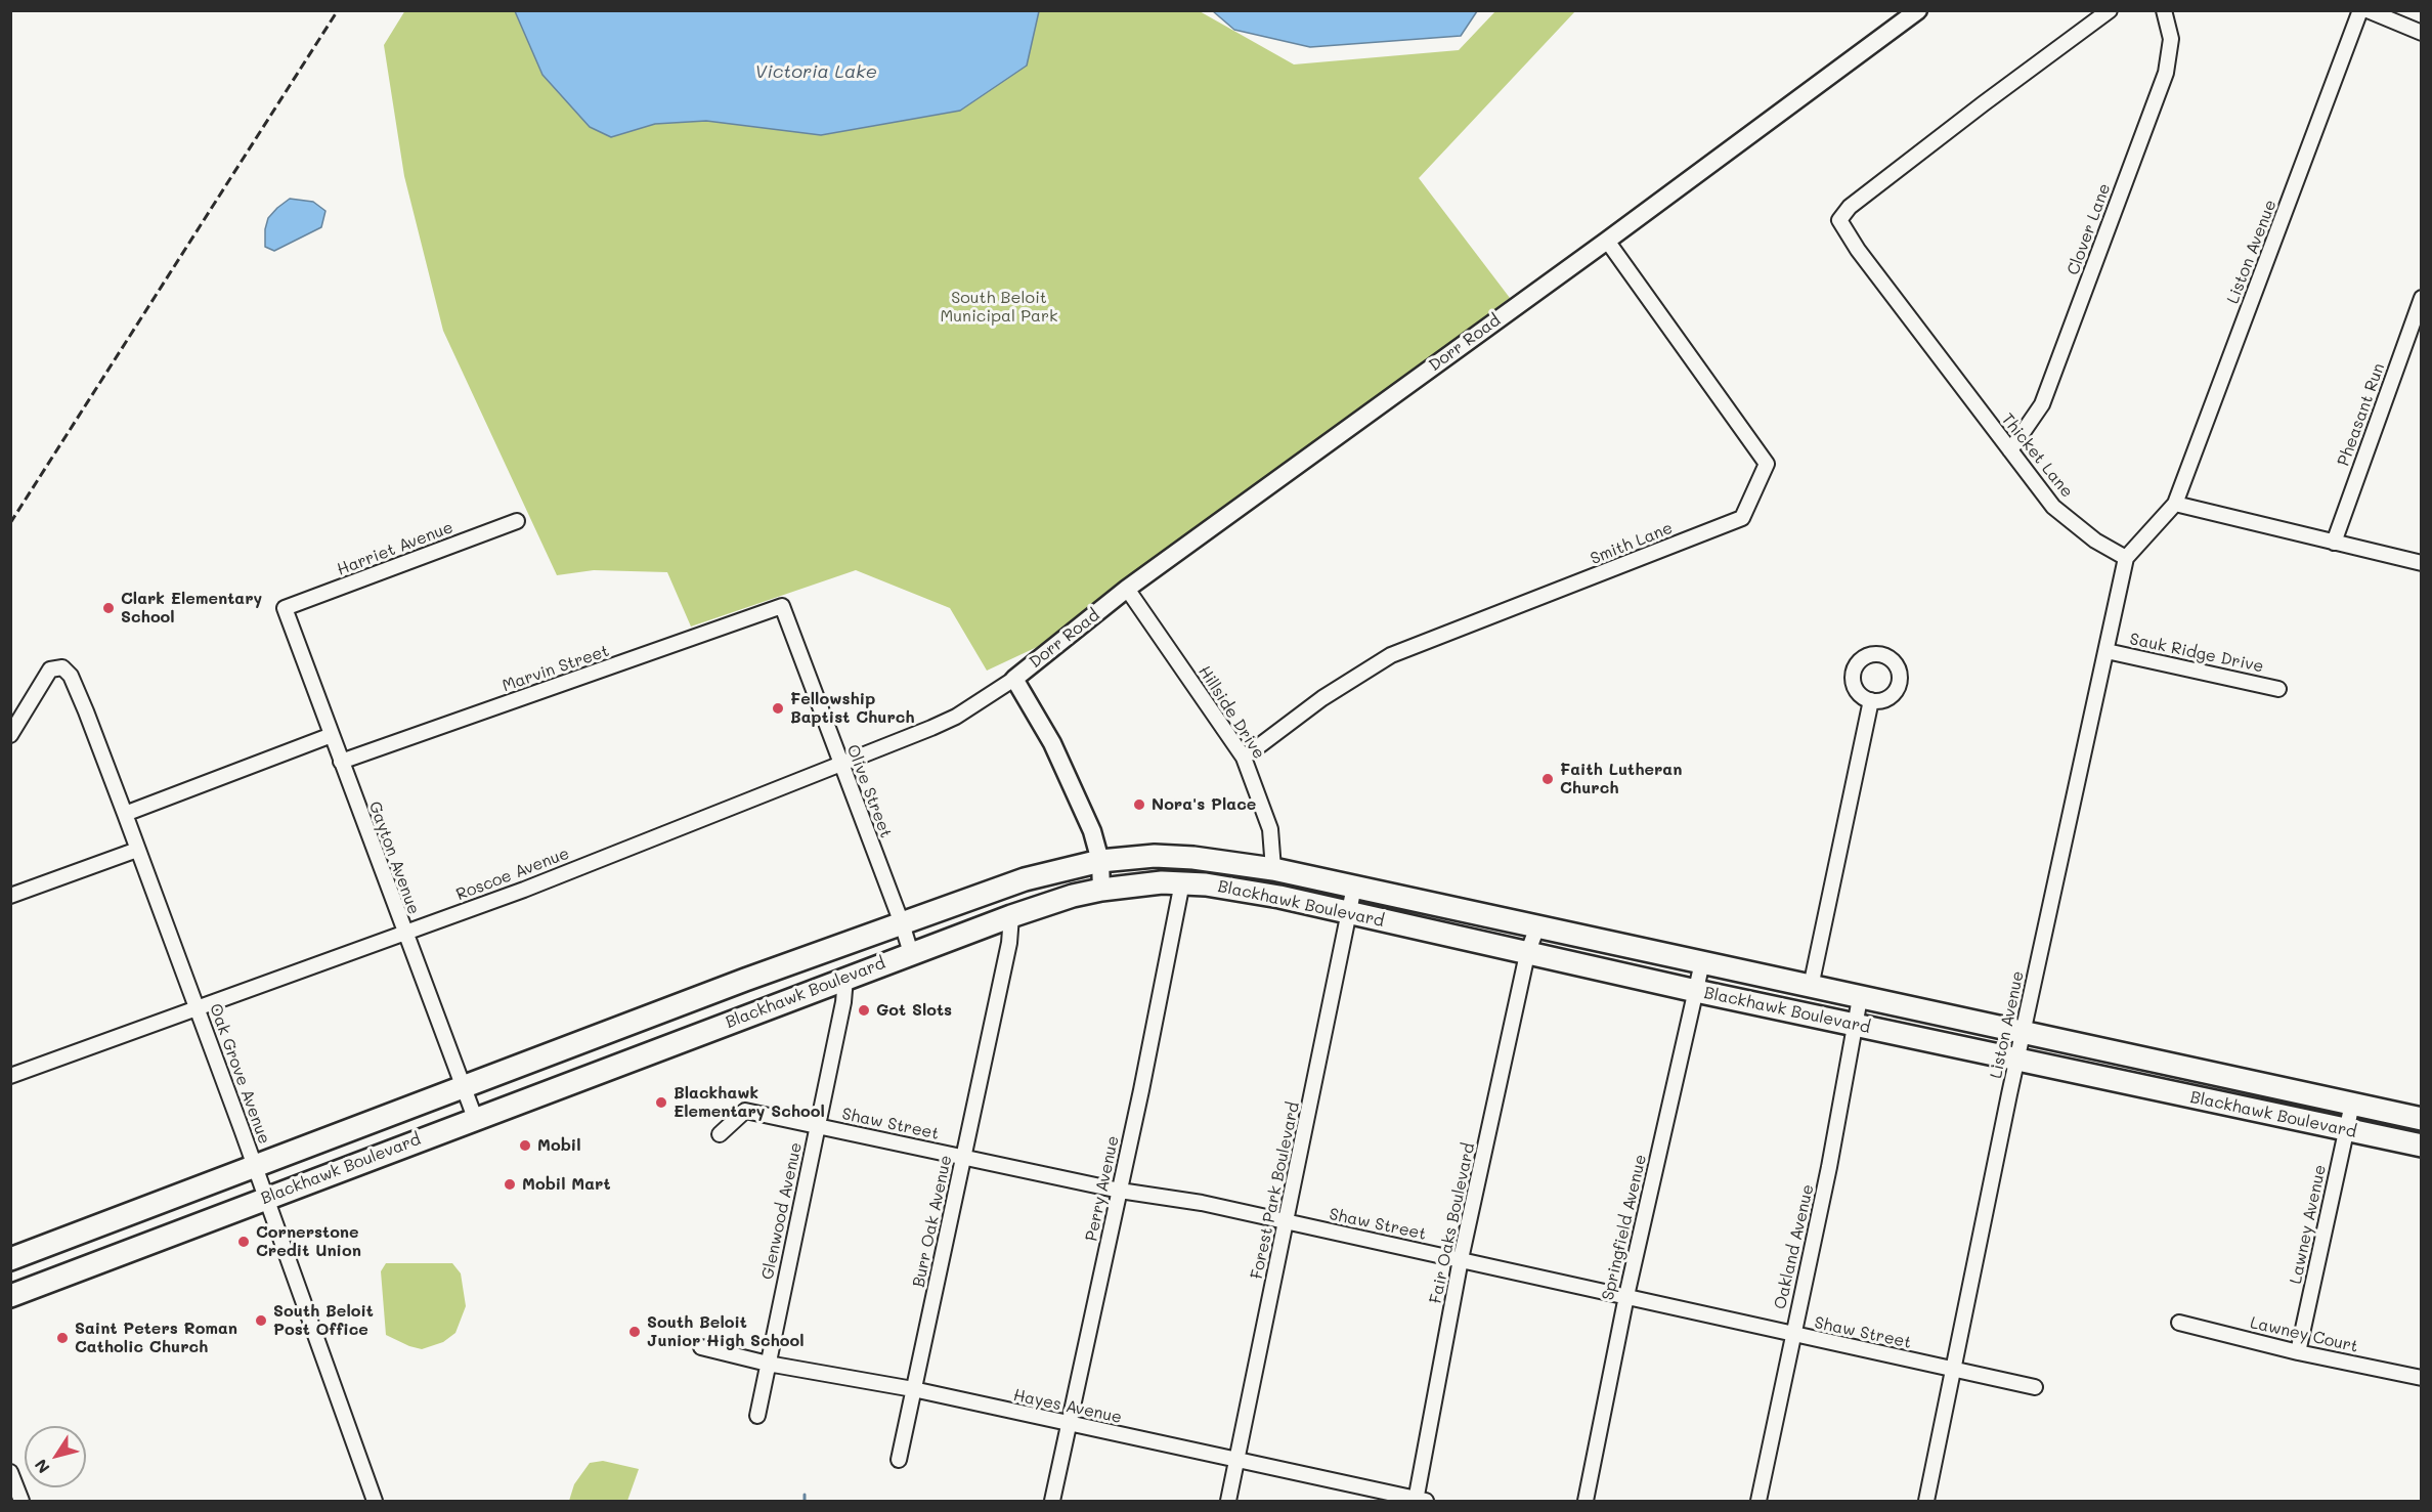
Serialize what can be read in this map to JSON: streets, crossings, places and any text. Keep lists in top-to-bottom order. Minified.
{"streets":{"main road":["Blackhawk Boulevard"],"street":["Clover Lane","Liston Avenue","Dorr Road","Pheasant Run","Thicket Lane","Smith Lane","Harriet Avenue","Sauk Ridge Drive","Marvin Street","Hillside Drive","Olive Street","Gayton Avenue","Roscoe Avenue","Oak Grove Avenue","Shaw Street","Perry Avenue","Forest Park Boulevard","Glenwood Avenue","Burr Oak Avenue","Fair Oaks Boulevard","Lawney Avenue","Springfield Avenue","Oakland Avenue","Lawney Court","Hayes Avenue"]},"crossings":[["Clover Lane","Thicket Lane"],["Liston Avenue","Thicket Lane"],["Liston Avenue","Sauk Ridge Drive"],["Liston Avenue","Blackhawk Boulevard"],["Liston Avenue","Shaw Street"],["Dorr Road","Smith Lane"],["Dorr Road","Hillside Drive"],["Dorr Road","Roscoe Avenue"],["Smith Lane","Hillside Drive"],["Harriet Avenue","Gayton Avenue"],["Marvin Street","Olive Street"],["Marvin Street","Gayton Avenue"],["Hillside Drive","Blackhawk Boulevard"],["Olive Street","Roscoe Avenue"],["Olive Street","Blackhawk Boulevard"],["Gayton Avenue","Roscoe Avenue"],["Gayton Avenue","Blackhawk Boulevard"],["Roscoe Avenue","Oak Grove Avenue"],["Blackhawk Boulevard","Oak Grove Avenue"],["Blackhawk Boulevard","Perry Avenue"],["Blackhawk Boulevard","Forest Park Boulevard"],["Blackhawk Boulevard","Glenwood Avenue"],["Blackhawk Boulevard","Burr Oak Avenue"],["Blackhawk Boulevard","Fair Oaks Boulevard"],["Blackhawk Boulevard","Lawney Avenue"],["Blackhawk Boulevard","Springfield Avenue"],["Blackhawk Boulevard","Oakland Avenue"],["Shaw Street","Perry Avenue"],["Shaw Street","Forest Park Boulevard"],["Shaw Street","Glenwood Avenue"],["Shaw Street","Burr Oak Avenue"],["Shaw Street","Fair Oaks Boulevard"],["Shaw Street","Springfield Avenue"],["Shaw Street","Oakland Avenue"],["Perry Avenue","Hayes Avenue"],["Forest Park Boulevard","Hayes Avenue"],["Glenwood Avenue","Hayes Avenue"],["Burr Oak Avenue","Hayes Avenue"],["Fair Oaks Boulevard","Hayes Avenue"],["Lawney Avenue","Lawney Court"]],"water":["Victoria Lake"],"parks":["South Beloit Municipal Park"],"places":["Clark Elementary School","Fellowship Baptist Church","Faith Lutheran Church","Nora's Place","Got Slots","Blackhawk Elementary School","Mobil","Mobil Mart","Cornerstone Credit Union","South Beloit Post Office","South Beloit Junior High School","Saint Peters Roman Catholic Church"],"north":"bottom left"}
